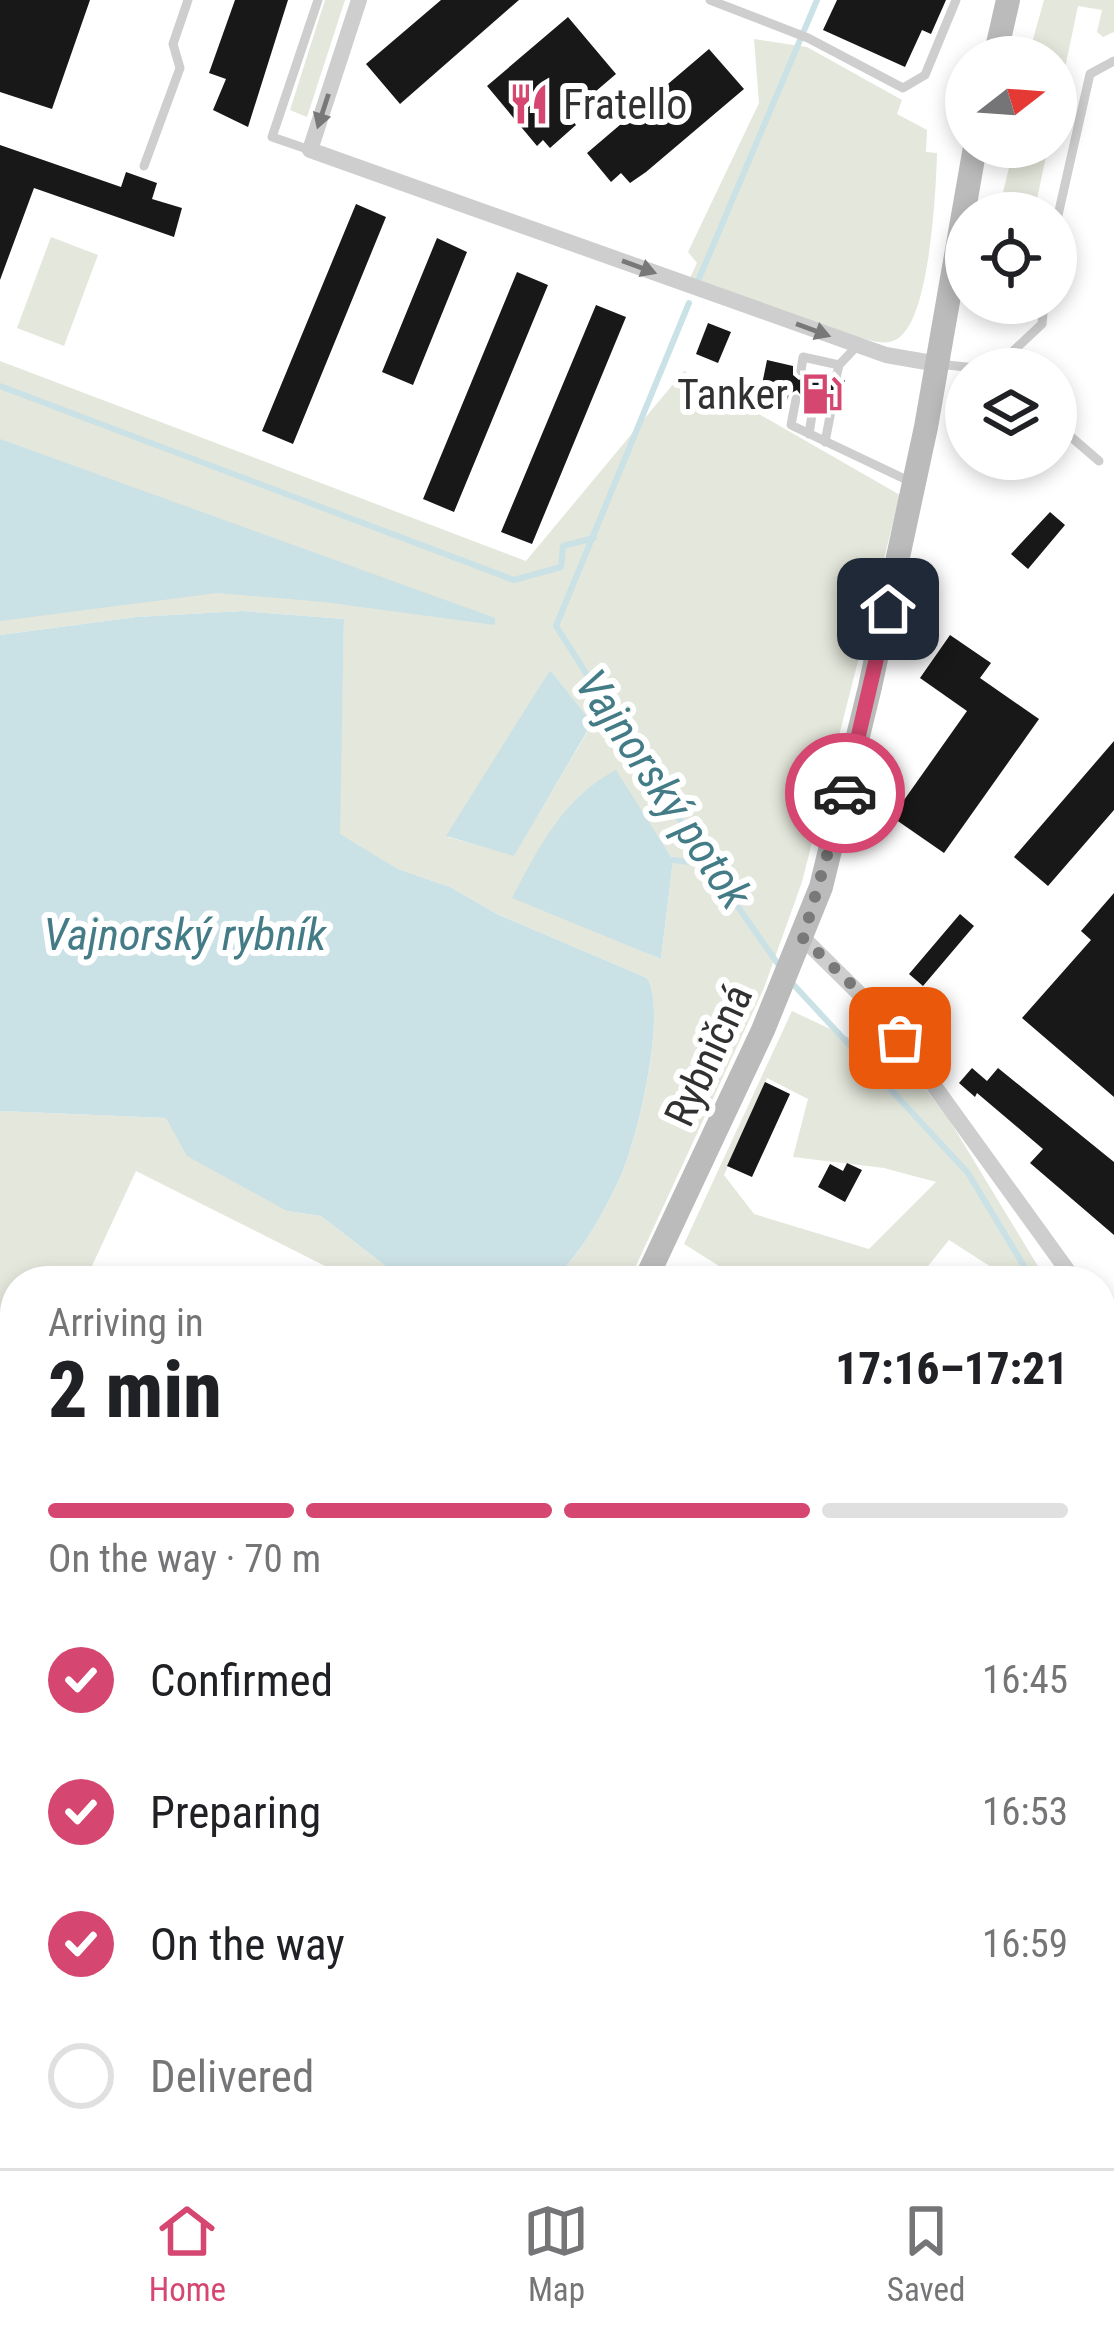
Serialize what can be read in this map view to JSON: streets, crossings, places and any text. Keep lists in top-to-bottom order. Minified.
{"streets":{"main road":["Rybničná"]},"water":["Vajnorský potok","Vajnorský rybník"],"places":{"restaurant":["Fratello"],"fuel station":["Tanker"]},"north":"right","page":{"heading":["2 min","Arriving in","17:16–17:21"],"bar":"On the way · 70 m","list":[["Confirmed","16:45"],["Preparing","16:53"],["On the way","16:59"],"Delivered"],"tabs":["Home","Map","Saved"]}}
